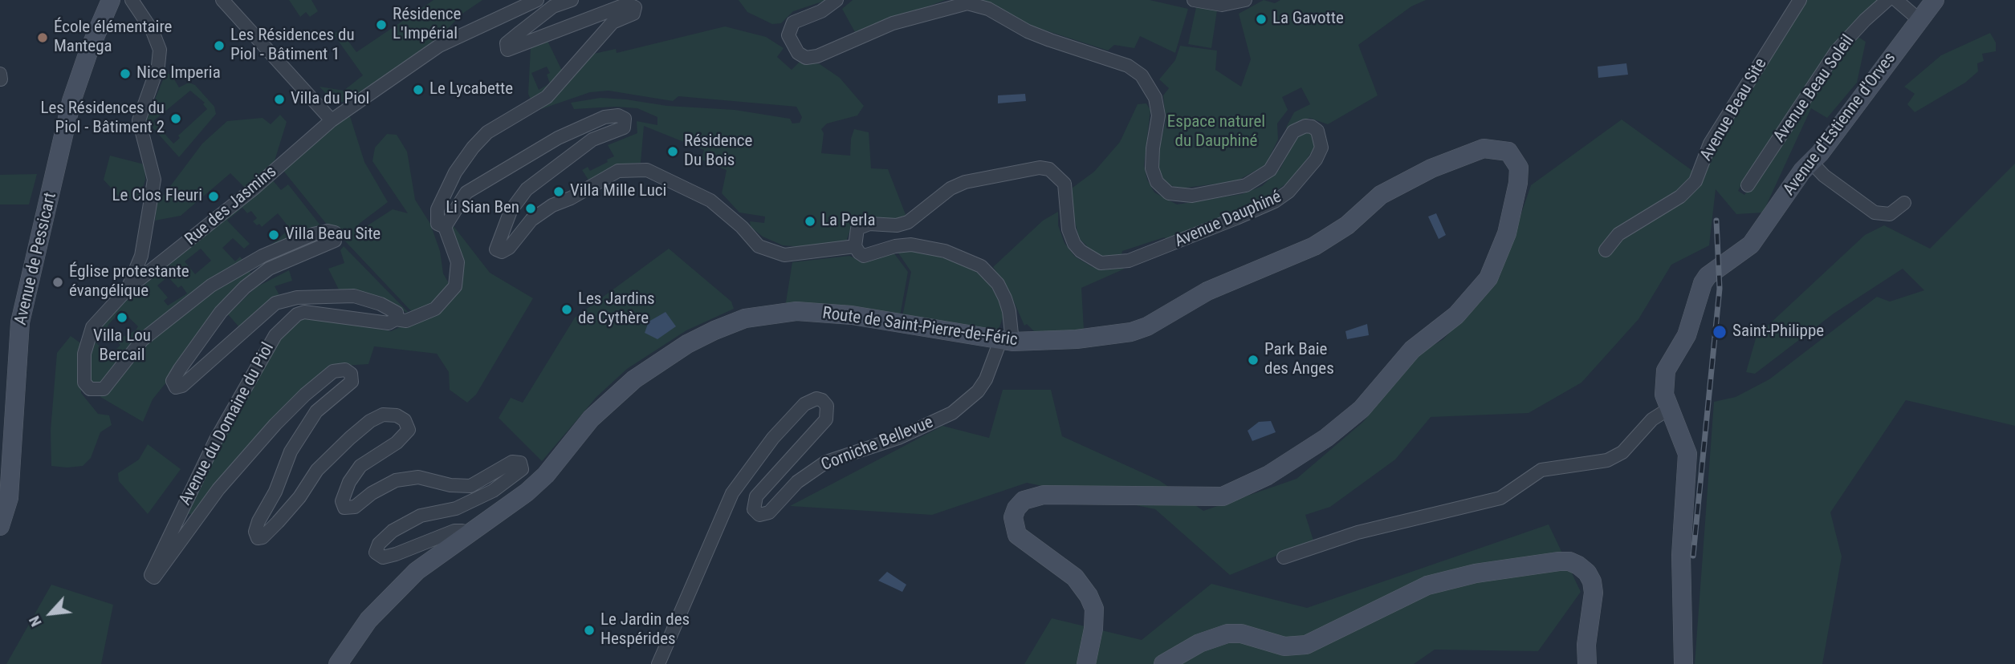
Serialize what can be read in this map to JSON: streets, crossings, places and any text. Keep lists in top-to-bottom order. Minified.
{"streets":{"street":["Avenue Beau Soleil","Avenue Beau Site","Avenue d'Estienne d'Orves","Rue des Jasmins","Avenue Dauphiné","Avenue de Pessicart","Route de Saint-Pierre-de-Féric","Avenue du Domaine du Piol","Corniche Bellevue"]},"crossings":[["Rue des Jasmins","Avenue du Domaine du Piol"],["Route de Saint-Pierre-de-Féric","Avenue du Domaine du Piol"],["Route de Saint-Pierre-de-Féric","Corniche Bellevue"]],"parks":["Espace naturel du Dauphiné"],"places":["La Gavotte","Résidence L'Impérial","École élémentaire Mantega","Les Résidences du Piol - Bâtiment 1","Nice Imperia","Le Lycabette","Villa du Piol","Les Résidences du Piol - Bâtiment 2","Résidence Du Bois","Villa Mille Luci","Le Clos Fleuri","Li Sian Ben","La Perla","Villa Beau Site","Église protestante évangélique","Les Jardins de Cythère","Villa Lou Bercail","Saint-Philippe","Park Baie des Anges","Le Jardin des Hespérides"],"north":"bottom left"}
